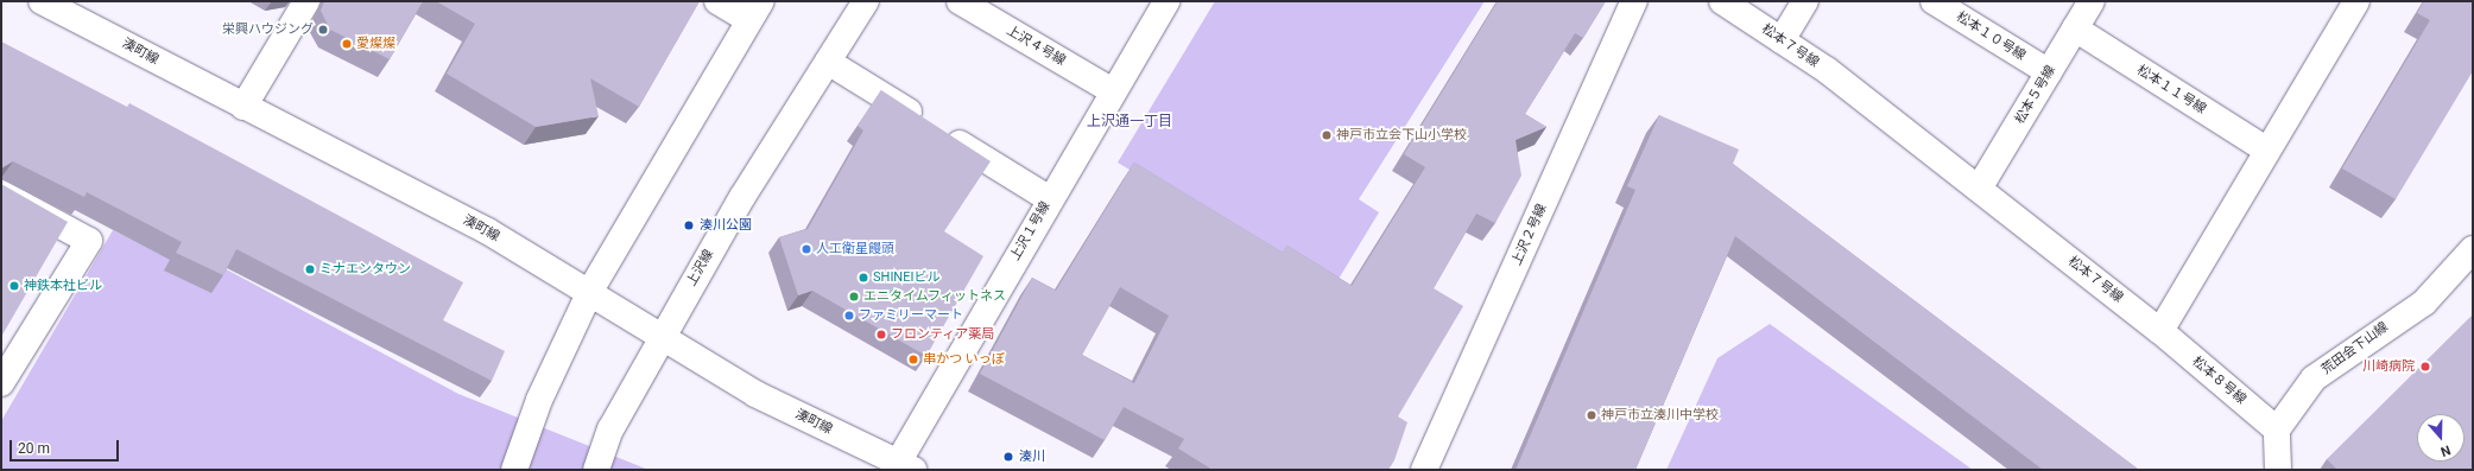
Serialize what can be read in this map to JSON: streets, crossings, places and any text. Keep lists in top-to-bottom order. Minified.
{"streets":{"street":["松本１０号線","上沢４号線","松本７号線","湊町線","松本１１号線","松本５号線","上沢１号線","上沢２号線","上沢線","荒田会下山線","松本８号線"]},"crossings":[["松本１０号線","松本５号線"],["上沢４号線","上沢１号線"],["松本７号線","松本５号線"],["松本７号線","松本８号線"],["湊町線","上沢１号線"],["湊町線","上沢線"],["松本１１号線","松本５号線"],["荒田会下山線","松本８号線"]],"districts":["上沢通一丁目"],"places":["栄興ハウジング","愛燦燦","神戸市立会下山小学校","湊川公園","人工衛星饅頭","ミナエンタウン","SHINEIビル","神鉄本社ビル","エニタイムフィットネス","ファミリーマート","フロンティア薬局","串かつ いっぽ","川崎病院","神戸市立湊川中学校","湊川"],"scale_bar":"20 m","north":"bottom"}
